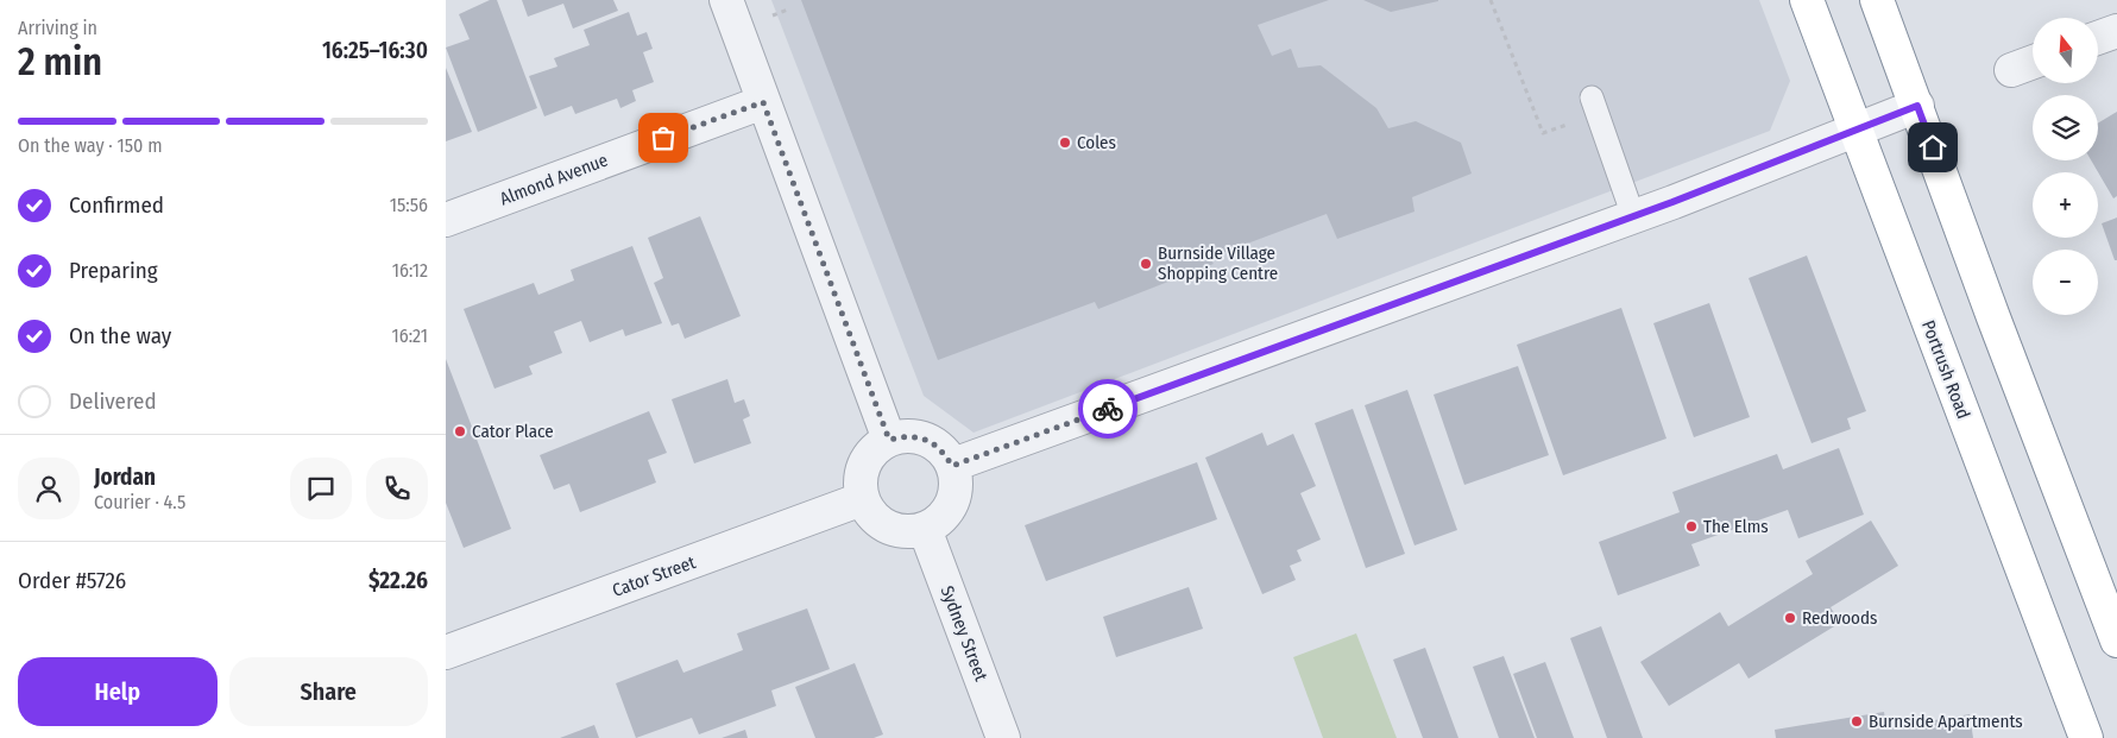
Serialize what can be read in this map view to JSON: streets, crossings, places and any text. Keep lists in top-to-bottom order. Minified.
{"streets":{"highway":["Portrush Road"],"street":["Almond Avenue","Cator Street","Sydney Street"]},"crossings":[["Cator Street","Sydney Street"]],"places":["Coles","Burnside Village Shopping Centre","Cator Place","The Elms","Redwoods","Burnside Apartments"],"north":"top","page":{"heading":["2 min","Arriving in","16:25–16:30"],"panel":["Jordan","Courier · 4.5","Order #5726","$22.26"],"map_buttons":["+","−"],"bar":"On the way · 150 m","list":[["Confirmed","15:56"],["Preparing","16:12"],["On the way","16:21"],"Delivered"],"buttons":["Help","Share"]}}
